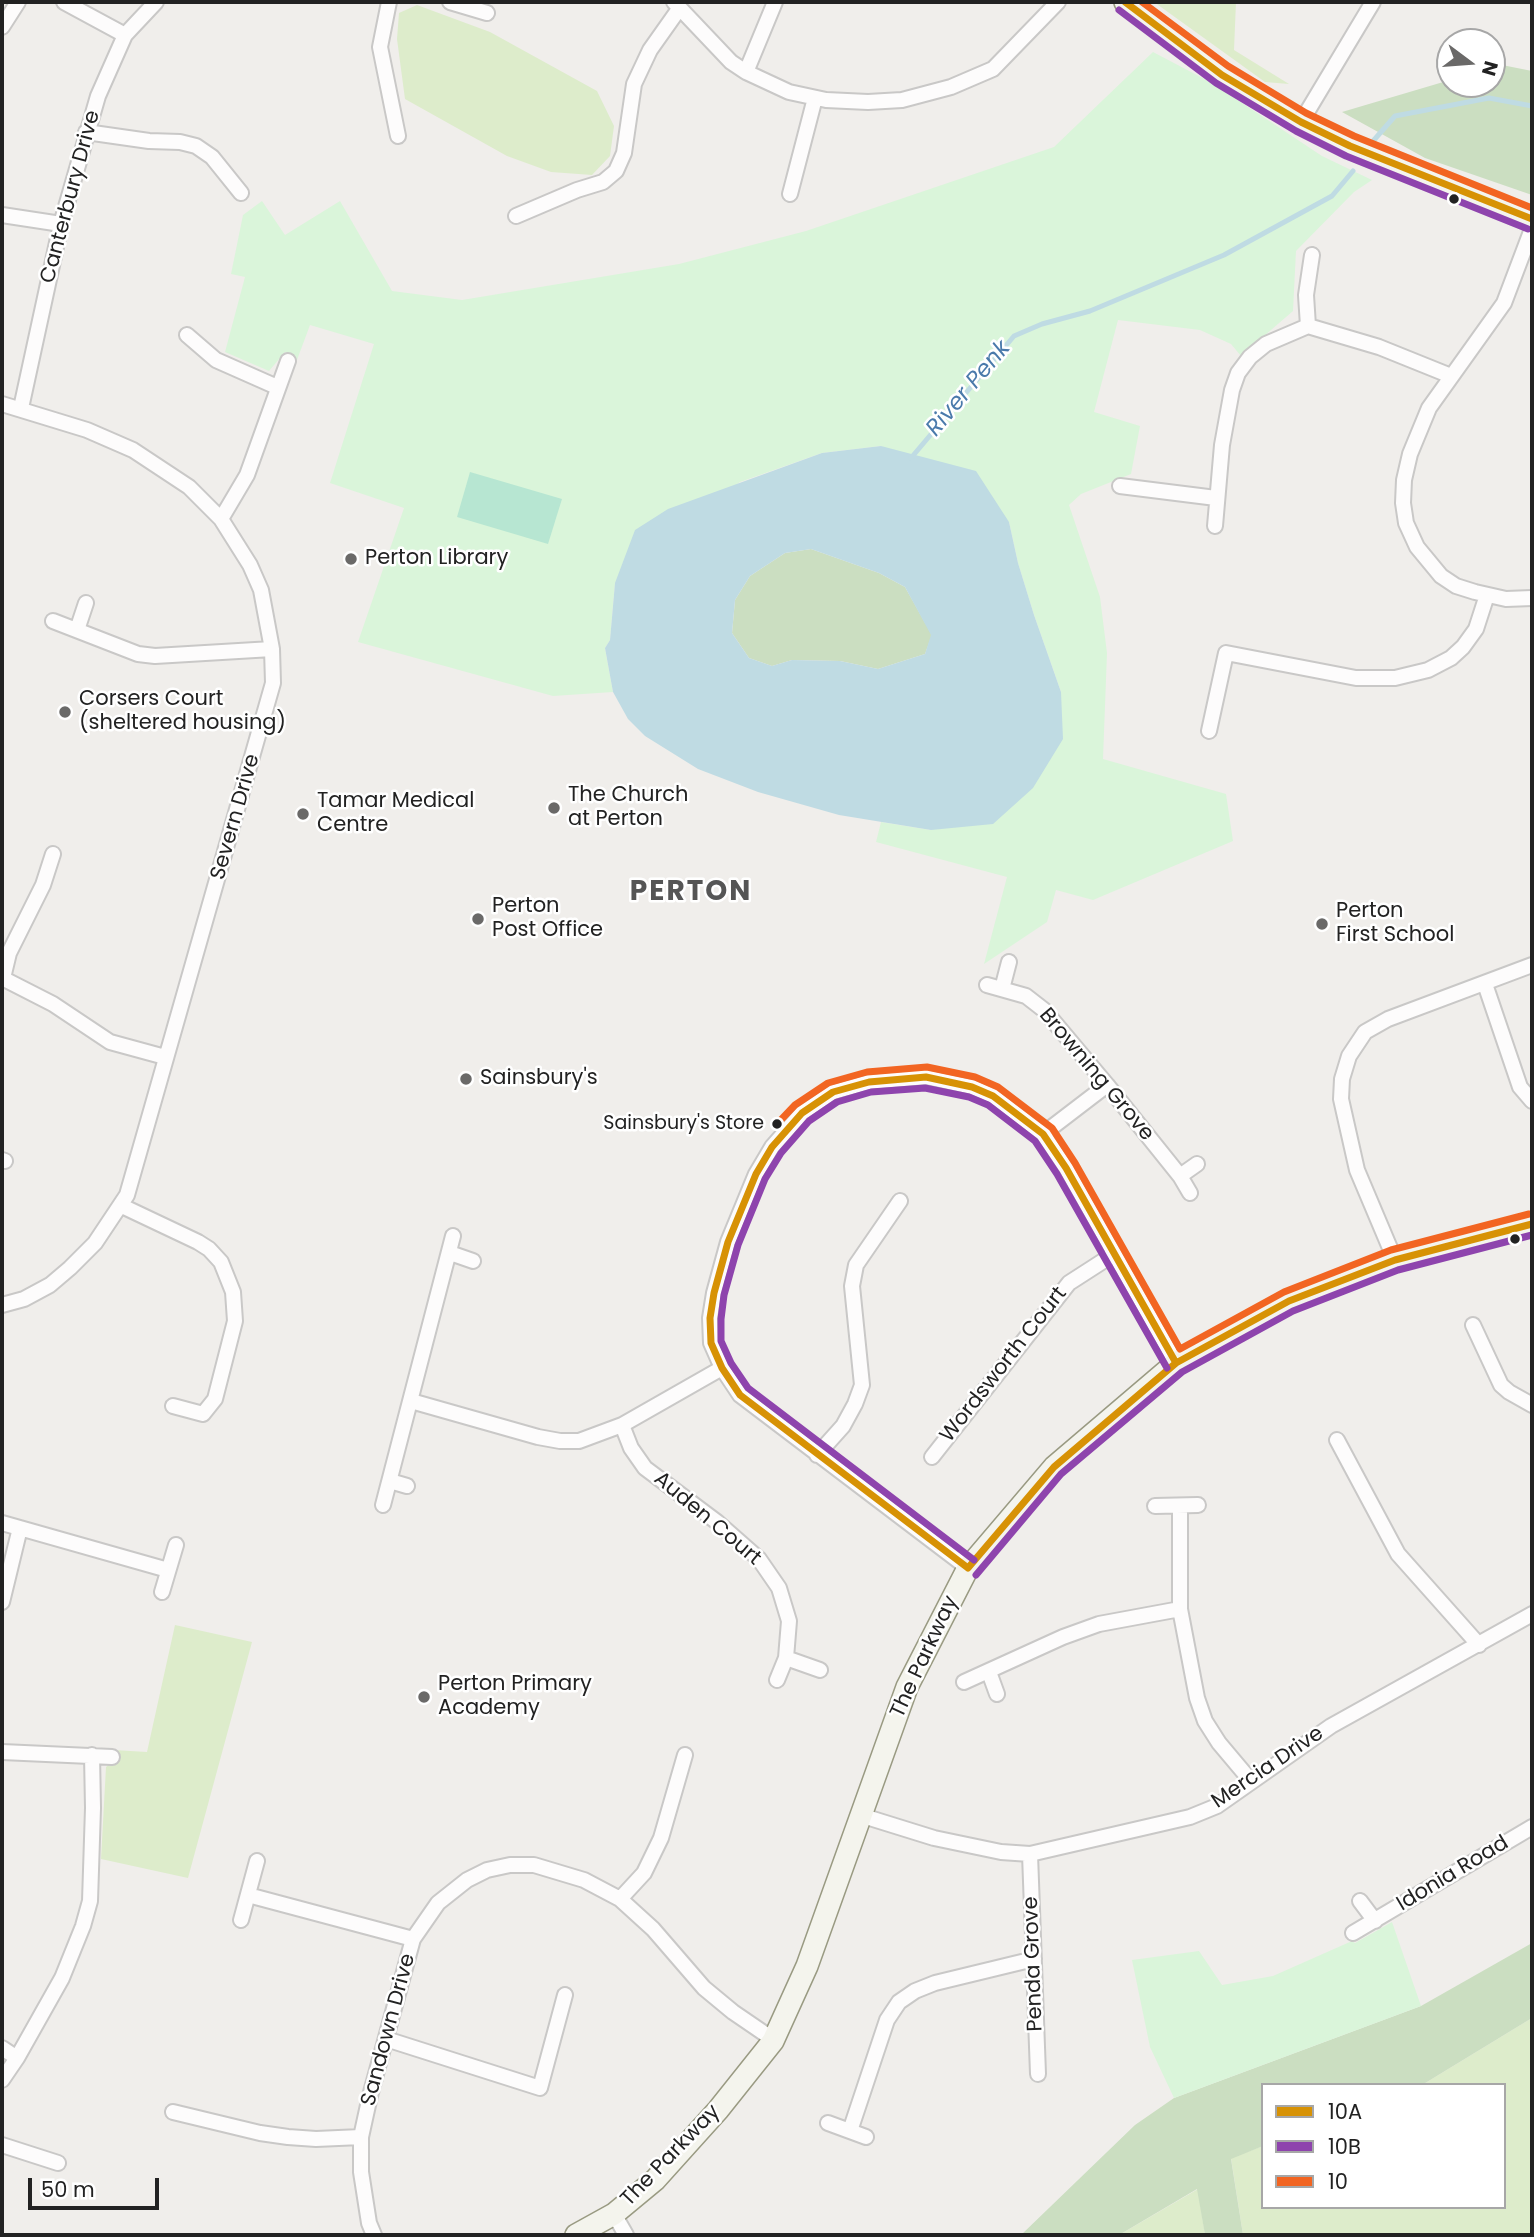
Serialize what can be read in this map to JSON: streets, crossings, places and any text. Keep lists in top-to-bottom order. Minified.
{"streets":{"street":["Canterbury Drive","Severn Drive","Browning Grove","Wordsworth Court","Auden Court","The Parkway","Mercia Drive","Idonia Road","Penda Grove","Sandown Drive"]},"crossings":[["Canterbury Drive","Severn Drive"],["The Parkway","Mercia Drive"],["The Parkway","Sandown Drive"],["Mercia Drive","Penda Grove"]],"districts":["PERTON"],"water":["River Penk"],"places":["Perton Library","Corsers Court (sheltered housing)","The Church at Perton","Tamar Medical Centre","Perton Post Office","Perton First School","Sainsbury's","Sainsbury's Store","Perton Primary Academy"],"lines":["transit line 10A","transit line 10","transit line 10B"],"legend":["10A","10B","10"],"scale_bar":"50 m","north":"right"}
